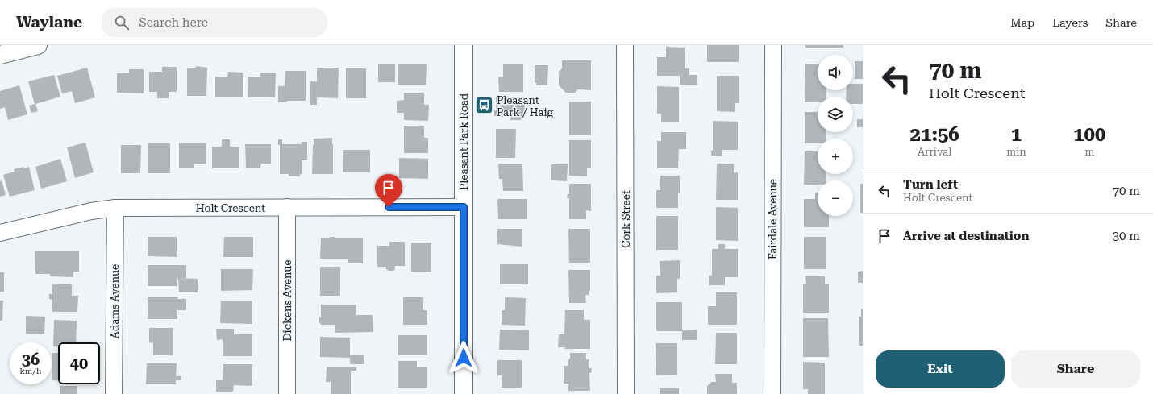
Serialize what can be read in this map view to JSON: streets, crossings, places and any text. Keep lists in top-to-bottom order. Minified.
{"streets":{"street":["Pleasant Park Road","Holt Crescent","Cork Street","Fairdale Avenue","Dickens Avenue","Adams Avenue"]},"crossings":[["Pleasant Park Road","Holt Crescent"],["Holt Crescent","Dickens Avenue"],["Holt Crescent","Adams Avenue"]],"places":{"bus stop":["Pleasant Park / Haig"]},"page":{"header":"Waylane","search":"Search here","nav":["Map","Layers","Share"],"turn":["70 m","Holt Crescent"],"map_buttons":["+","−"],"eta":["21:56","Arrival","1","min","100","m"],"list":[{"name":"Turn left","note":"Holt Crescent","value":"70 m"},{"name":"Arrive at destination","value":"30 m"}],"speed":"36 km/h","limit":"40","buttons":["Exit","Share"]}}
